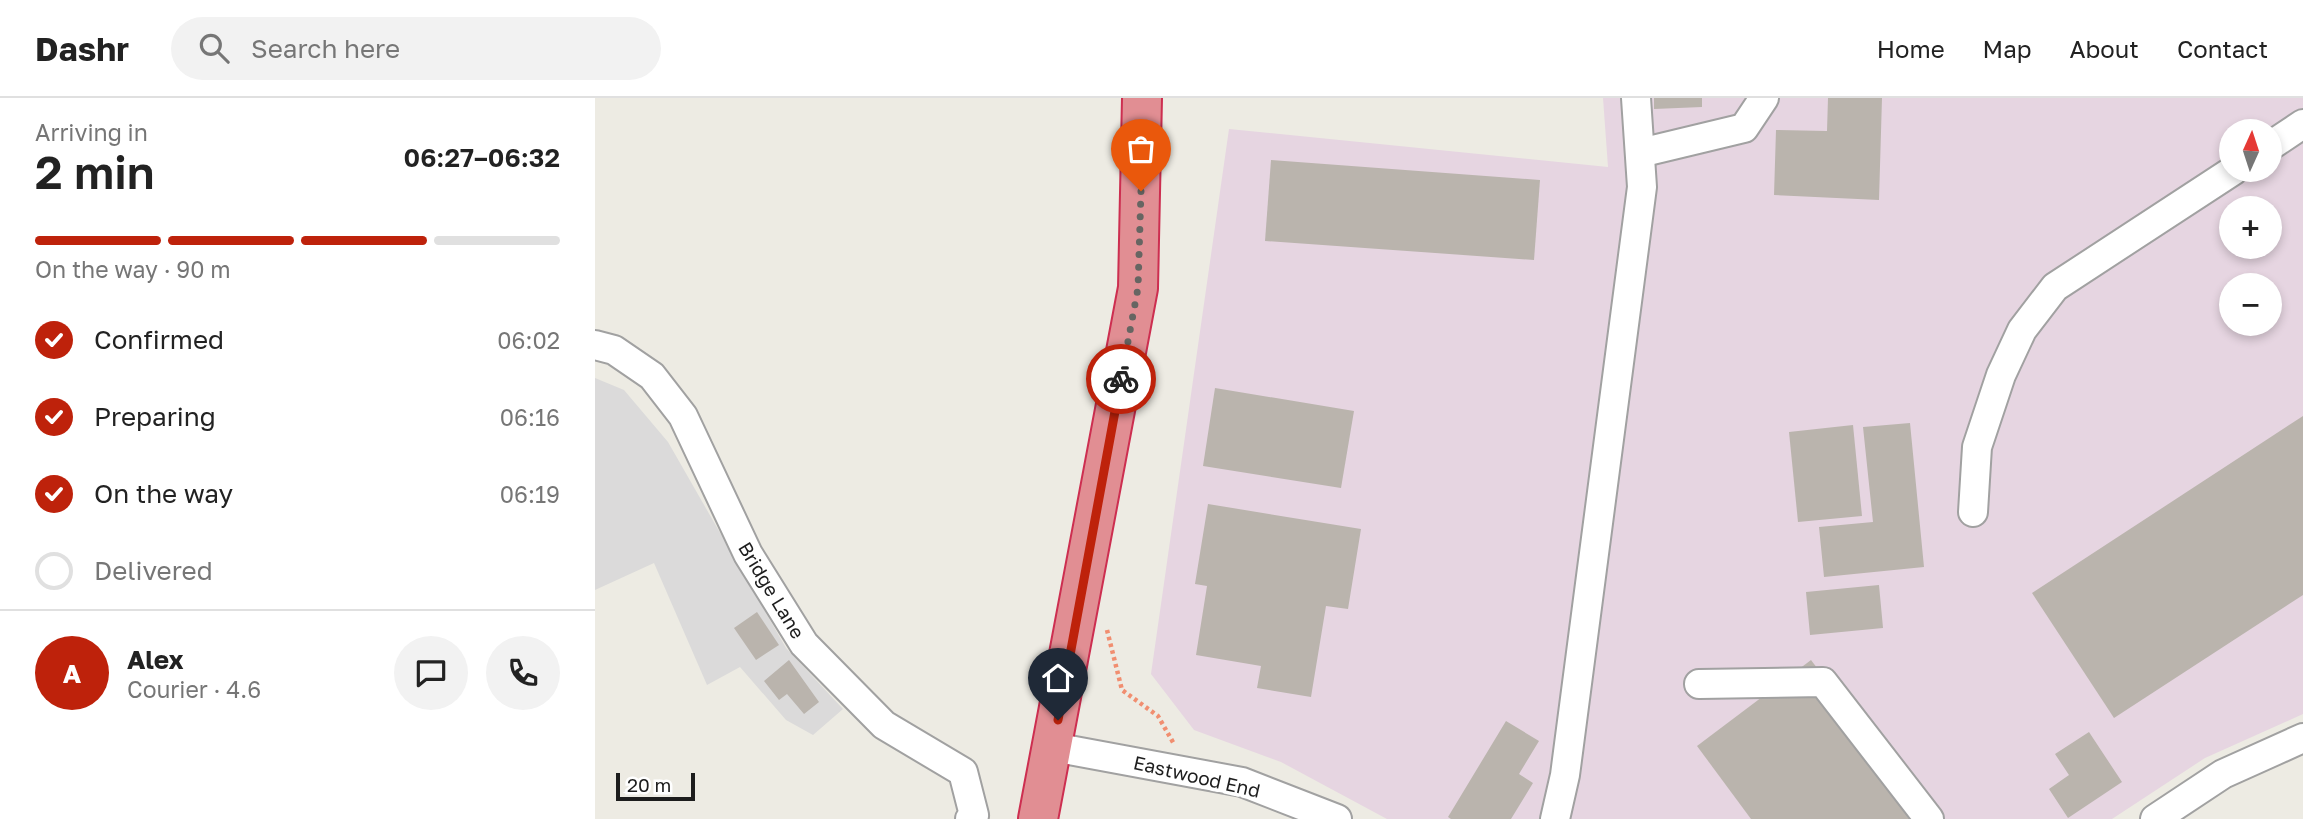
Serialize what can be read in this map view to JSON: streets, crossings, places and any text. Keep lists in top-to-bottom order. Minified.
{"streets":{"street":["Bridge Lane","Eastwood End"]},"scale_bar":"20 m","north":"top","page":{"header":"Dashr","search":"Search here","nav":["Home","Map","About","Contact"],"heading":["2 min","Arriving in","06:27–06:32"],"panel":["Alex","Courier · 4.6"],"map_buttons":["+","−"],"bar":"On the way · 90 m","list":[["Confirmed","06:02"],["Preparing","06:16"],["On the way","06:19"],"Delivered"],"round":"A","scale":"20 m"}}
